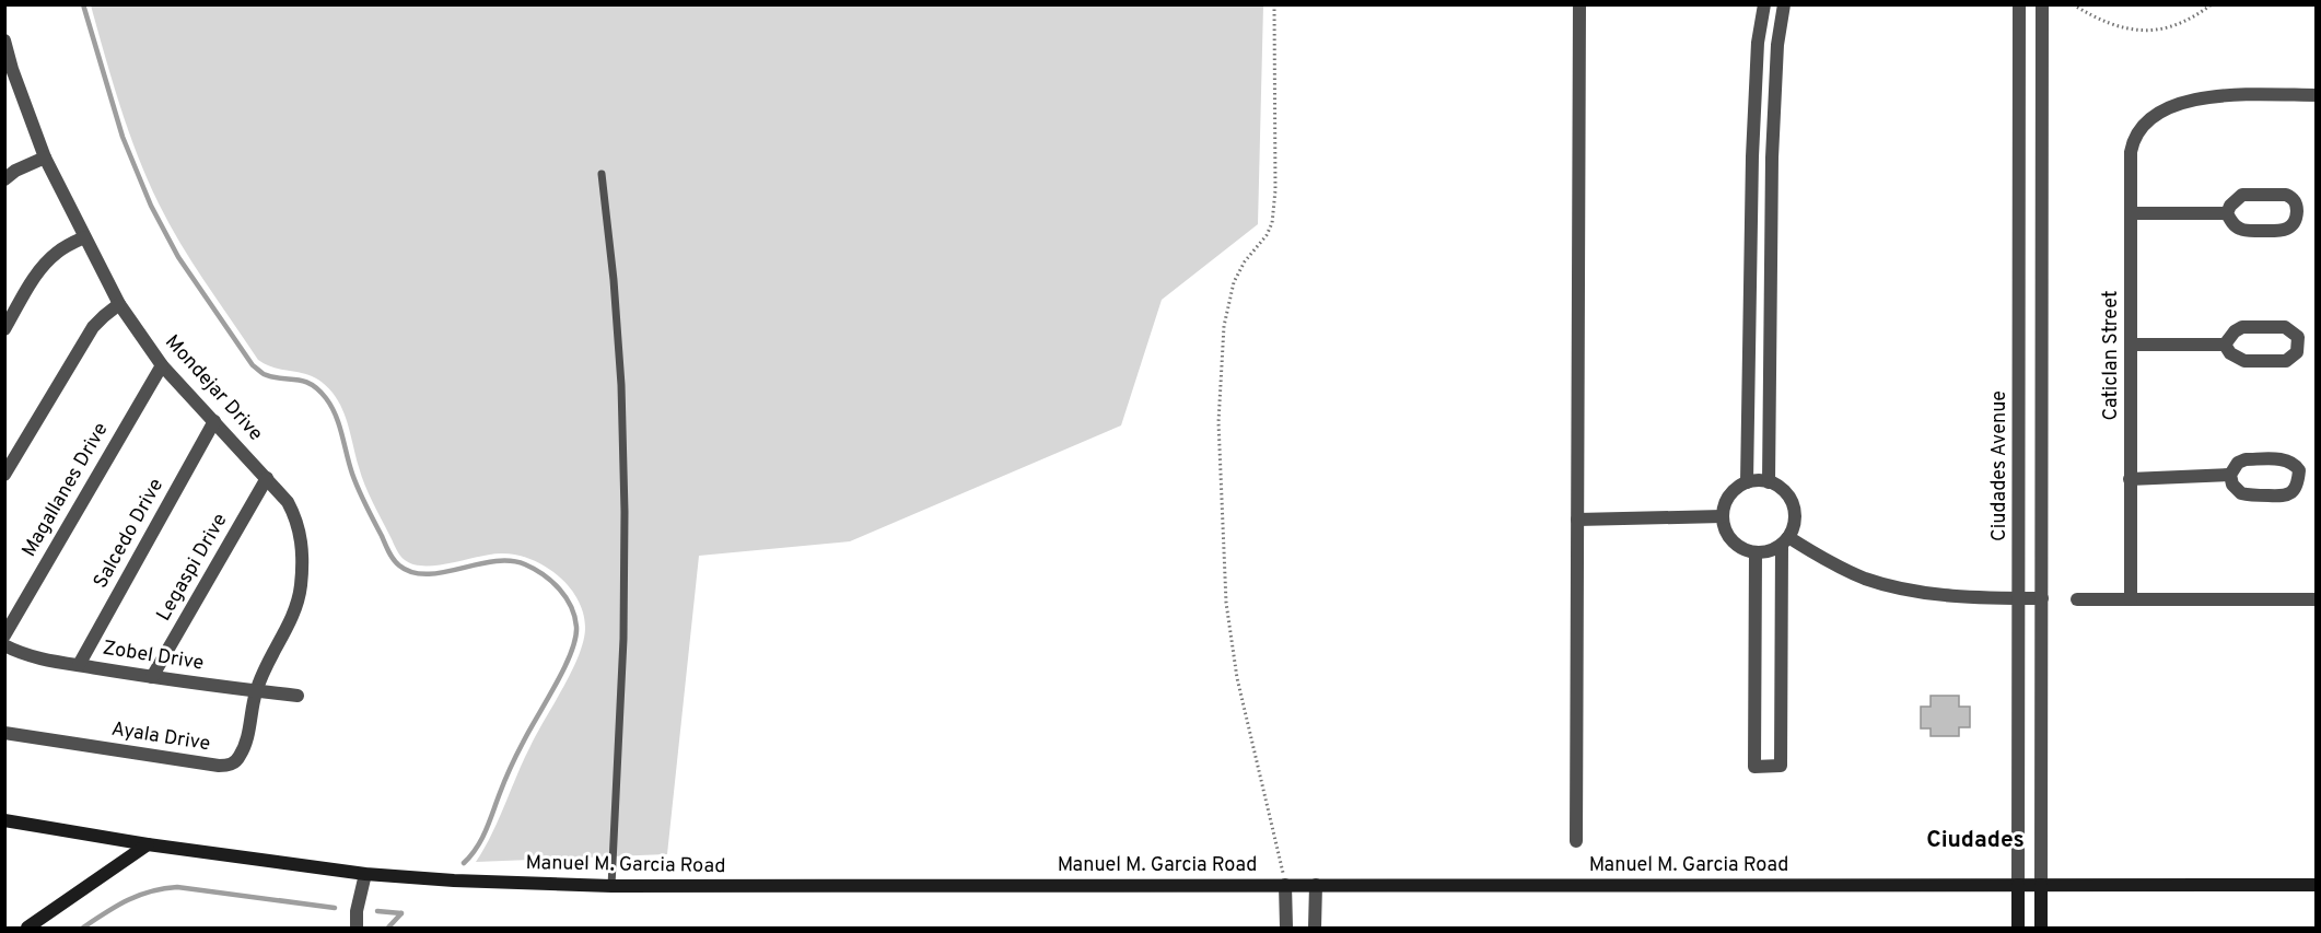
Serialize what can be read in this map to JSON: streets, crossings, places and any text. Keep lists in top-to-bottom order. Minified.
{"streets":{"main road":["Ciudades Avenue","Manuel M. Garcia Road"],"street":["Caticlan Street","Mondejar Drive","Magallanes Drive","Salcedo Drive","Legaspi Drive","Zobel Drive","Ayala Drive"]},"crossings":[["Mondejar Drive","Magallanes Drive"],["Mondejar Drive","Salcedo Drive"],["Mondejar Drive","Legaspi Drive"],["Mondejar Drive","Zobel Drive"],["Mondejar Drive","Ayala Drive"],["Ciudades Avenue","Manuel M. Garcia Road"],["Salcedo Drive","Zobel Drive"],["Legaspi Drive","Zobel Drive"],["Zobel Drive","Ayala Drive"]],"districts":["Ciudades"]}
